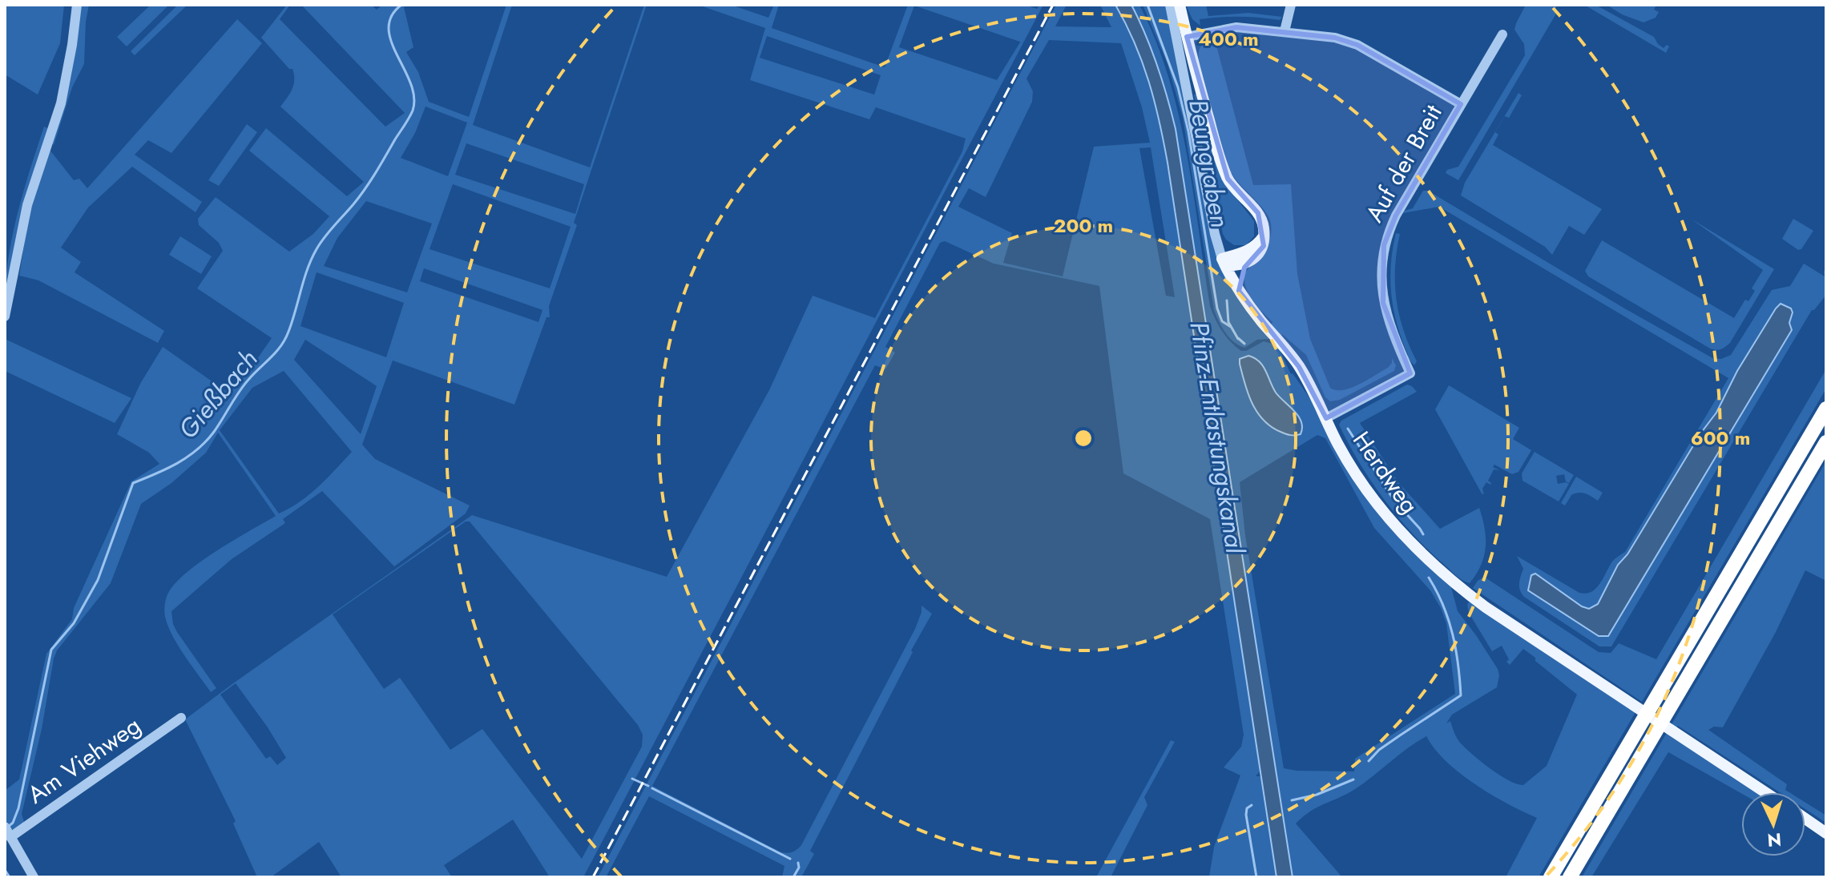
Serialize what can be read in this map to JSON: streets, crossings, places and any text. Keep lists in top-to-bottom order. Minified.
{"streets":{"main road":["Herdweg"],"street":["Auf der Breit","Am Viehweg"]},"crossings":[["Auf der Breit","Herdweg"]],"water":["Beungraben","Gießbach","Pfinz-Entlastungskanal"],"north":"bottom","rings":["400 m","200 m","600 m"]}
